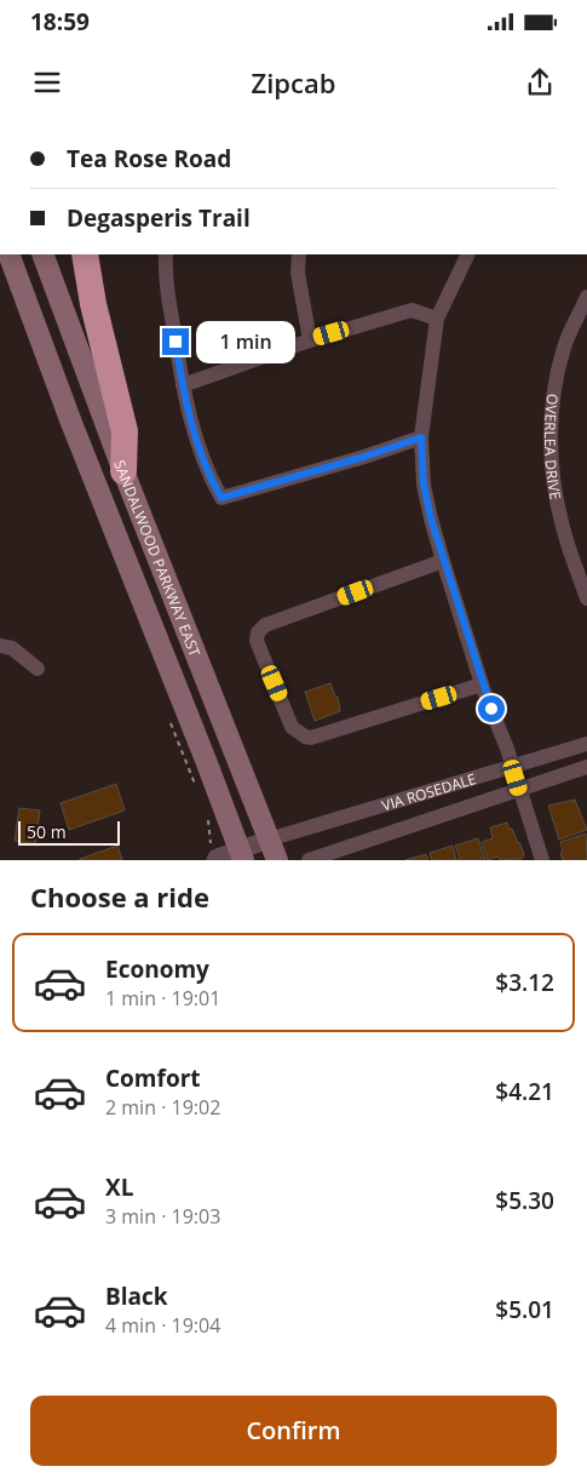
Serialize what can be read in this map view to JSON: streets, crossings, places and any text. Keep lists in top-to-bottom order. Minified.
{"streets":{"main road":["SANDALWOOD PARKWAY EAST"],"street":["OVERLEA DRIVE","VIA ROSEDALE"]},"crossings":[["SANDALWOOD PARKWAY EAST","VIA ROSEDALE"]],"scale_bar":"50 m","page":{"status":"18:59","header":"Zipcab","banner":["Tea Rose Road","Degasperis Trail"],"bubble":"1 min","scale":"50 m","heading":"Choose a ride","list":[{"name":"Economy","note":"1 min · 19:01","value":"$3.12"},{"name":"Comfort","note":"2 min · 19:02","value":"$4.21"},{"name":"XL","note":"3 min · 19:03","value":"$5.30"},{"name":"Black","note":"4 min · 19:04","value":"$5.01"}],"buttons":"Confirm"}}
